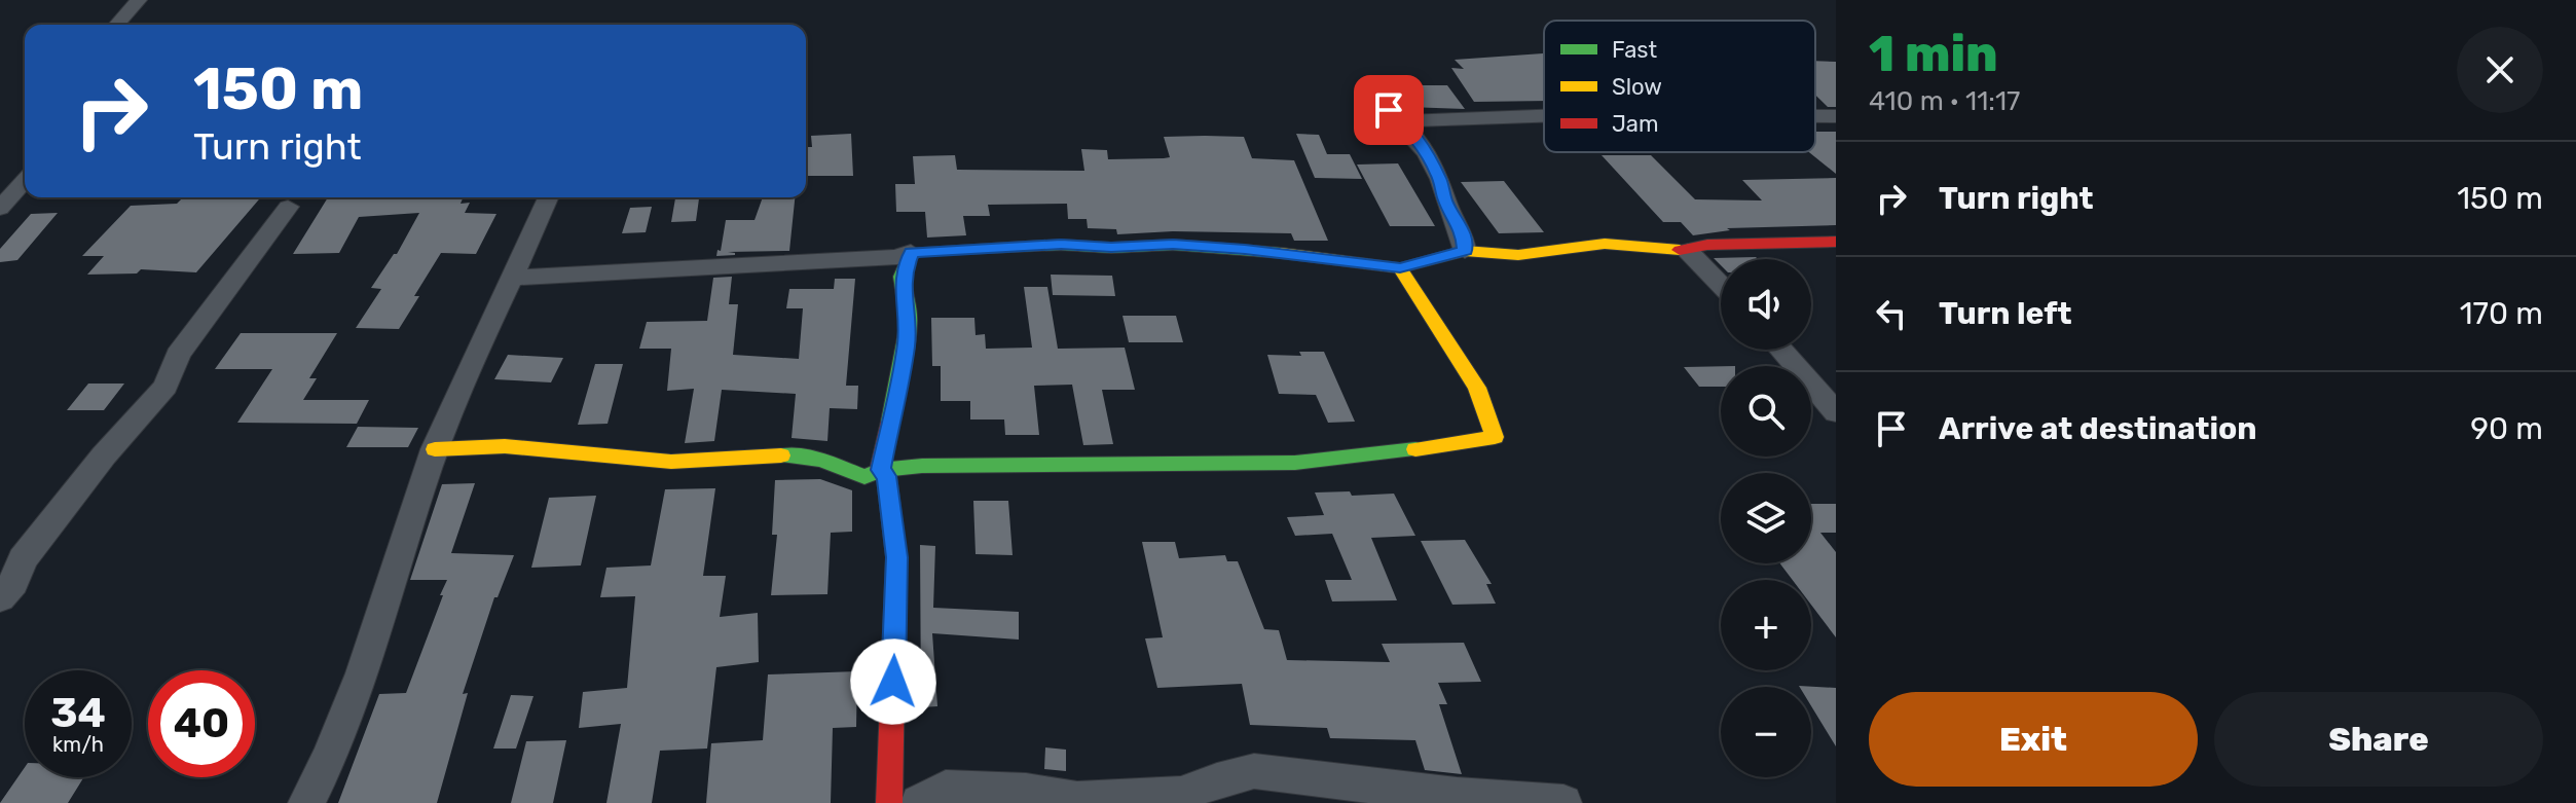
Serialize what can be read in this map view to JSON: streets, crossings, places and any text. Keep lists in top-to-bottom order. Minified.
{"legend":["Fast","Slow","Jam"],"page":{"heading":["1 min","410 m · 11:17"],"turn":["150 m","Turn right"],"list":[{"name":"Turn right","value":"150 m"},{"name":"Turn left","value":"170 m"},{"name":"Arrive at destination","value":"90 m"}],"map_buttons":["+","−"],"speed":"34 km/h","limit":"40","buttons":["Exit","Share"]}}
